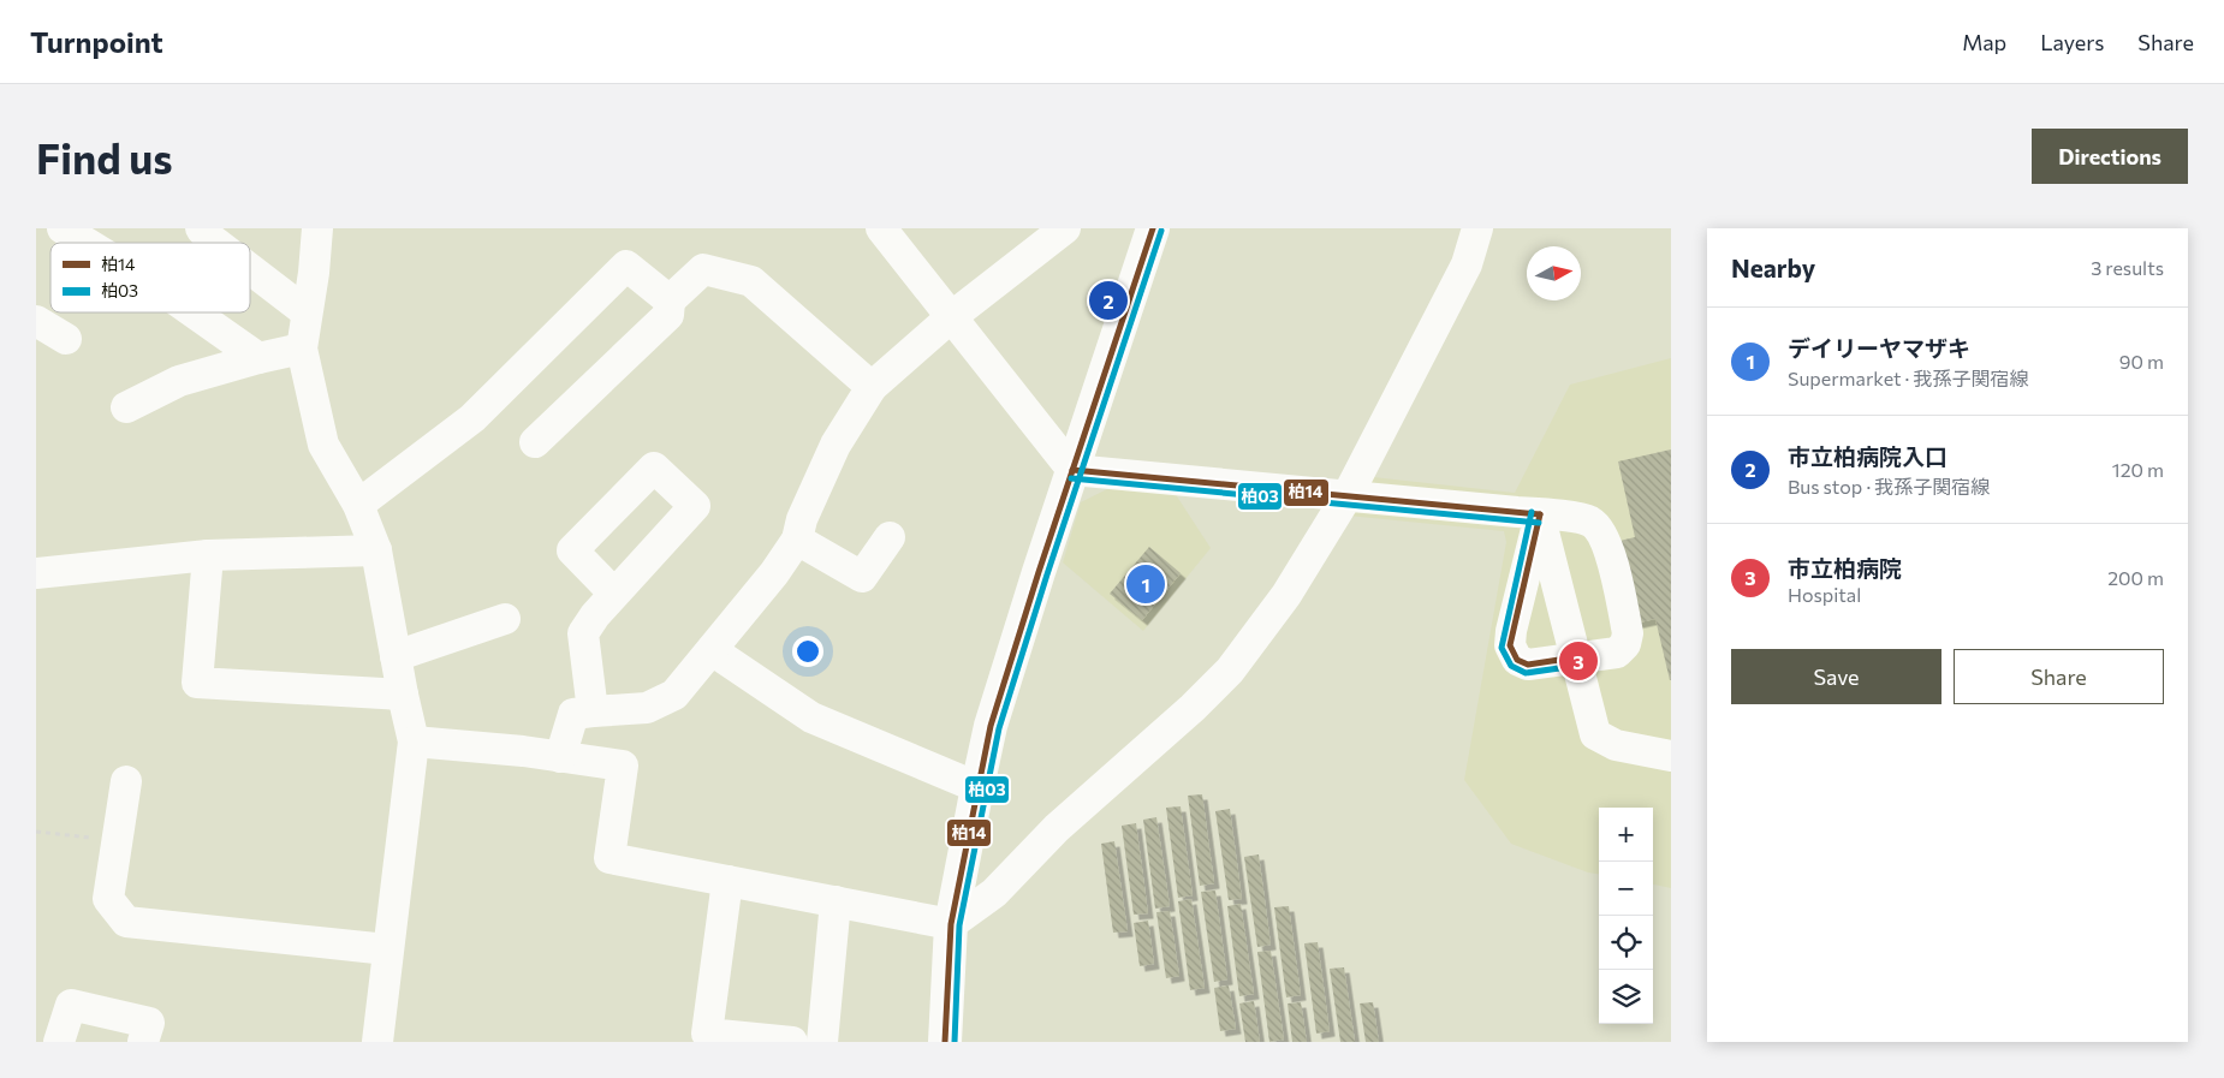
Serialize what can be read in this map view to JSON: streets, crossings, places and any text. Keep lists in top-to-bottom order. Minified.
{"lines":["transit line 柏14","transit line 柏03"],"legend":["柏14","柏03"],"north":"right","page":{"header":"Turnpoint","nav":["Map","Layers","Share"],"buttons":["Directions",["Save","Share"]],"title":"Find us","heading":["Nearby","3 results"],"pins":["2","1","3"],"list":[{"mark":"1","name":"デイリーヤマザキ","note":"Supermarket · 我孫子関宿線","value":"90 m"},{"mark":"2","name":"市立柏病院入口","note":"Bus stop · 我孫子関宿線","value":"120 m"},{"mark":"3","name":"市立柏病院","note":"Hospital","value":"200 m"}],"map_buttons":["+","−"]}}
